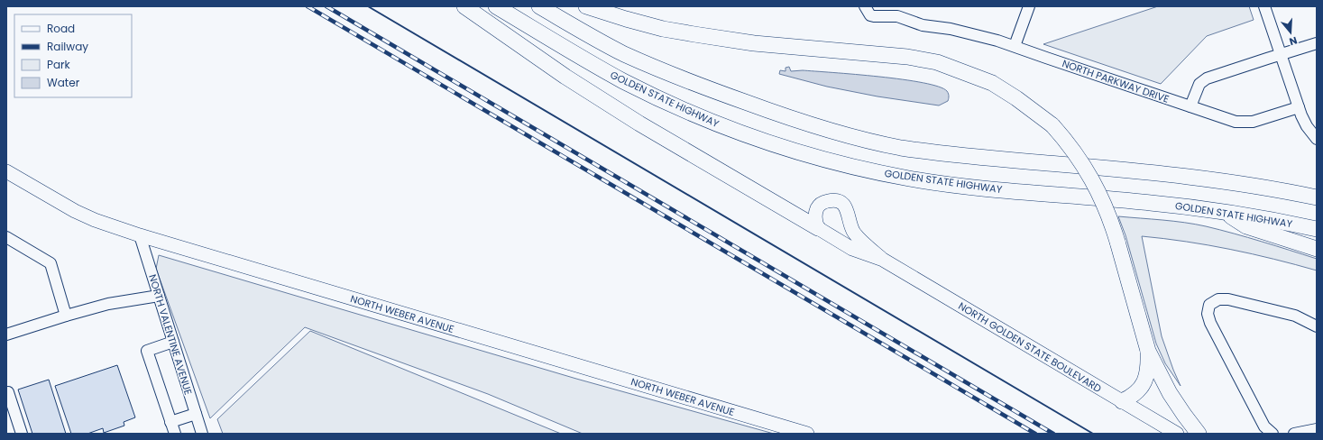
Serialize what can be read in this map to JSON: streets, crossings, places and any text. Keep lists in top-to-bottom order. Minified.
{"streets":{"highway":["GOLDEN STATE HIGHWAY"],"main road":["NORTH WEBER AVENUE","NORTH GOLDEN STATE BOULEVARD"],"street":["NORTH PARKWAY DRIVE","NORTH VALENTINE AVENUE"]},"crossings":[["NORTH WEBER AVENUE","NORTH VALENTINE AVENUE"]],"legend":["Road","Railway","Park","Water"],"north":"bottom"}
